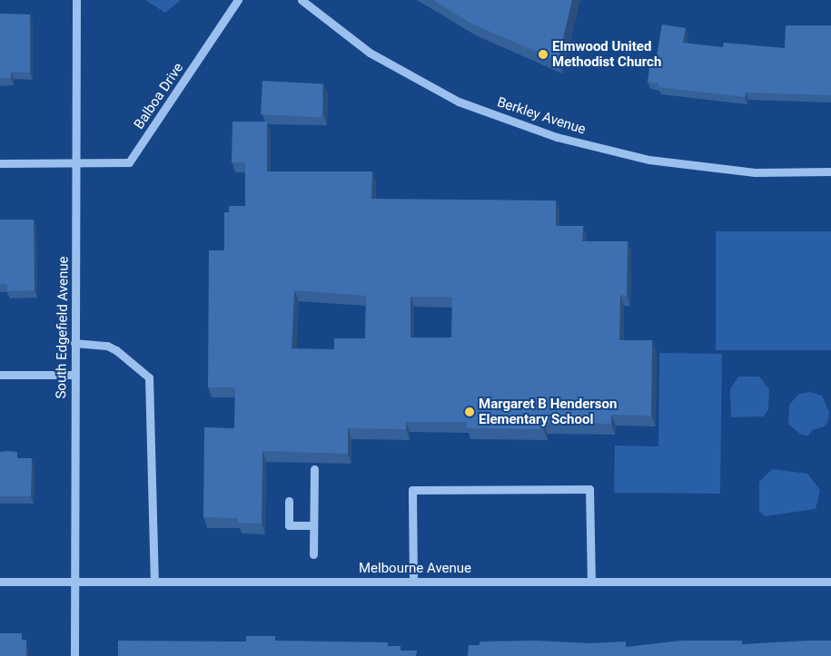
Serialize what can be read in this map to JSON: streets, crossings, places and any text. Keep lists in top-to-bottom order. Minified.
{"streets":{"street":["Balboa Drive","Berkley Avenue","South Edgefield Avenue","Melbourne Avenue"]},"crossings":[["Balboa Drive","South Edgefield Avenue"],["South Edgefield Avenue","Melbourne Avenue"]],"places":["Elmwood United Methodist Church","Margaret B Henderson Elementary School"]}
